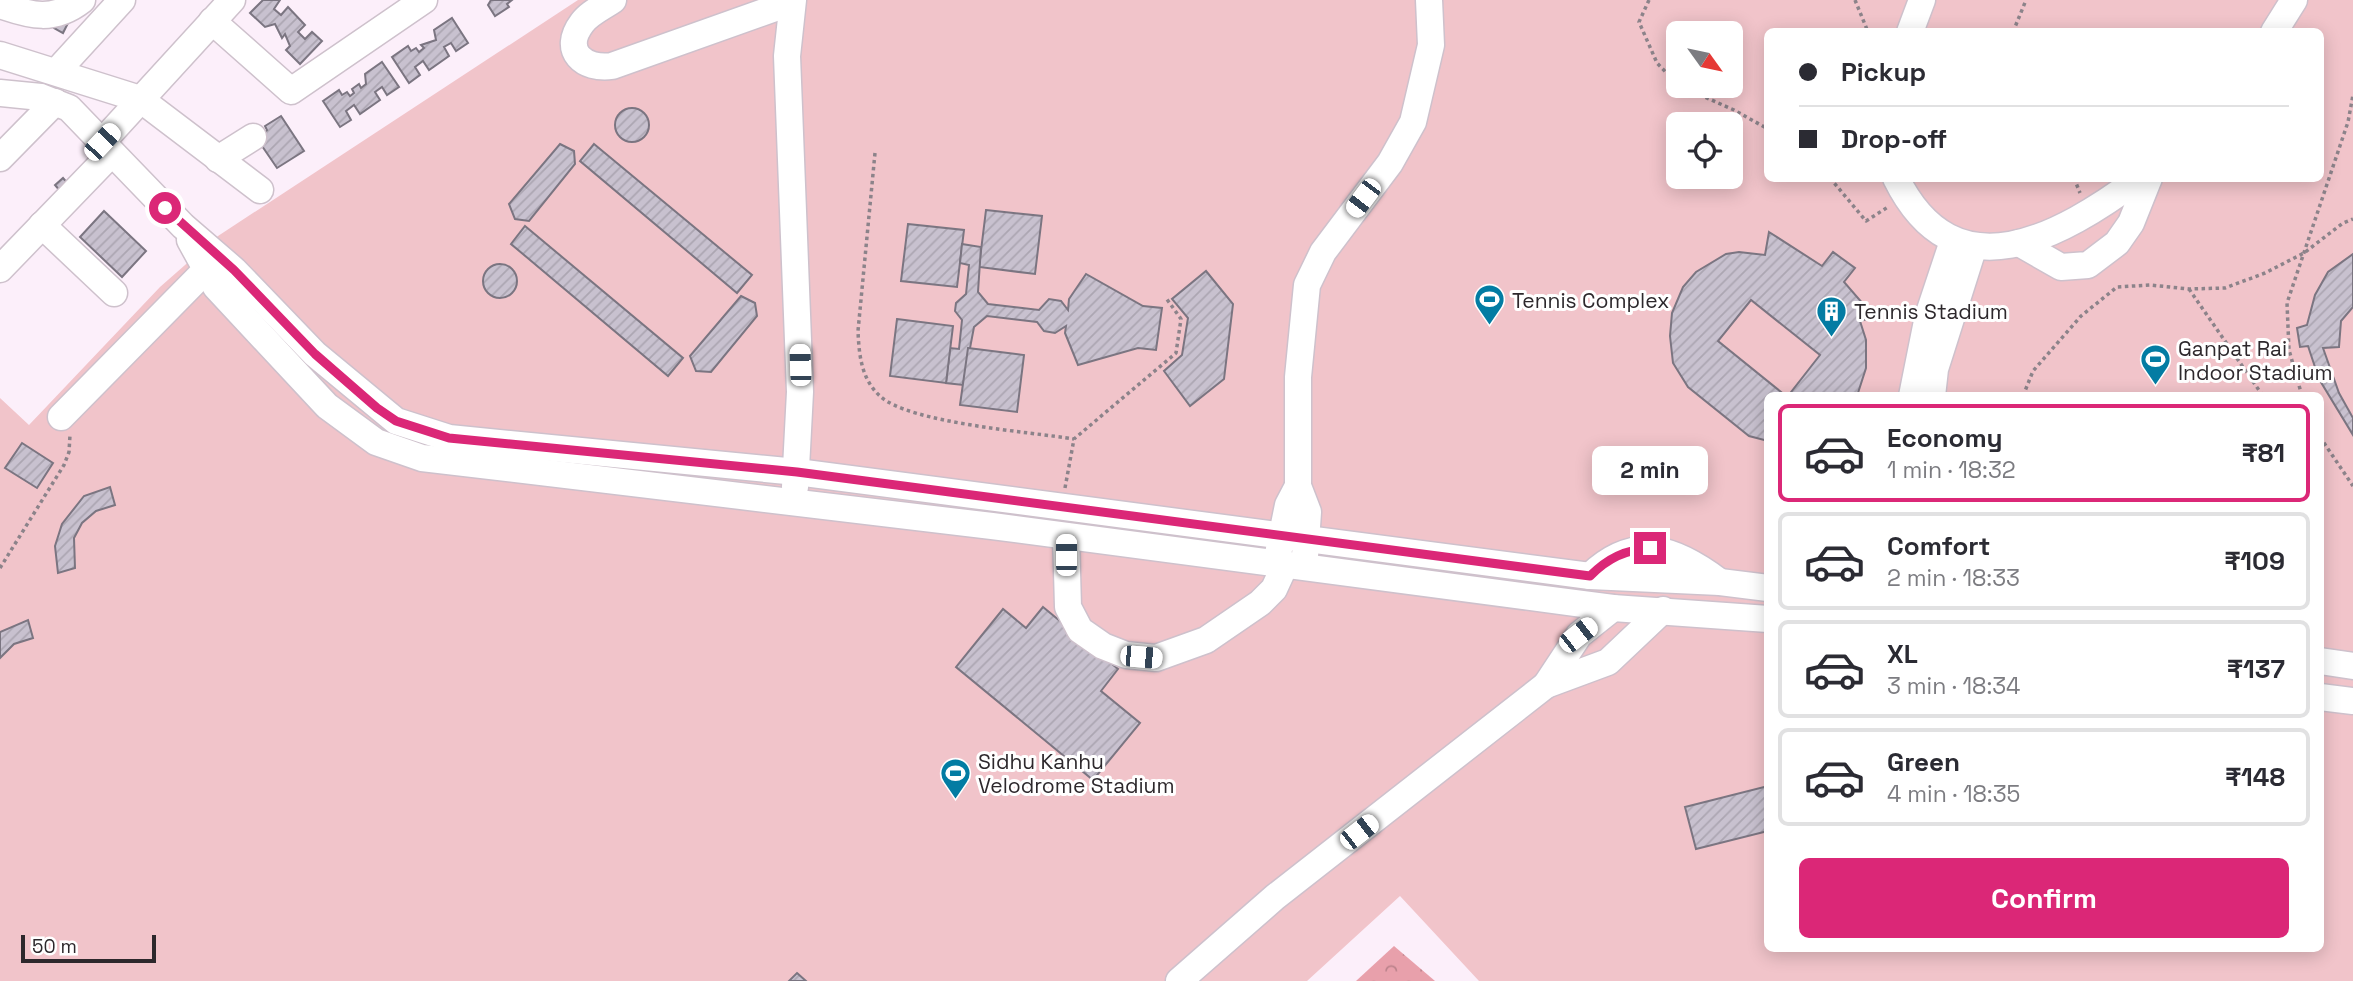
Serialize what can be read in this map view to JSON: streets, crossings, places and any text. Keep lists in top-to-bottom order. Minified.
{"places":{"sports":["Tennis Complex","Ganpat Rai Indoor Stadium","Sidhu Kanhu Velodrome Stadium"],"building":["Tennis Stadium"]},"scale_bar":"50 m","north":"bottom right","page":{"banner":["Pickup","Drop-off"],"list":[{"name":"Economy","note":"1 min · 18:32","value":"₹81"},{"name":"Comfort","note":"2 min · 18:33","value":"₹109"},{"name":"XL","note":"3 min · 18:34","value":"₹137"},{"name":"Green","note":"4 min · 18:35","value":"₹148"}],"bubble":"2 min","buttons":"Confirm","scale":"50 m"}}
